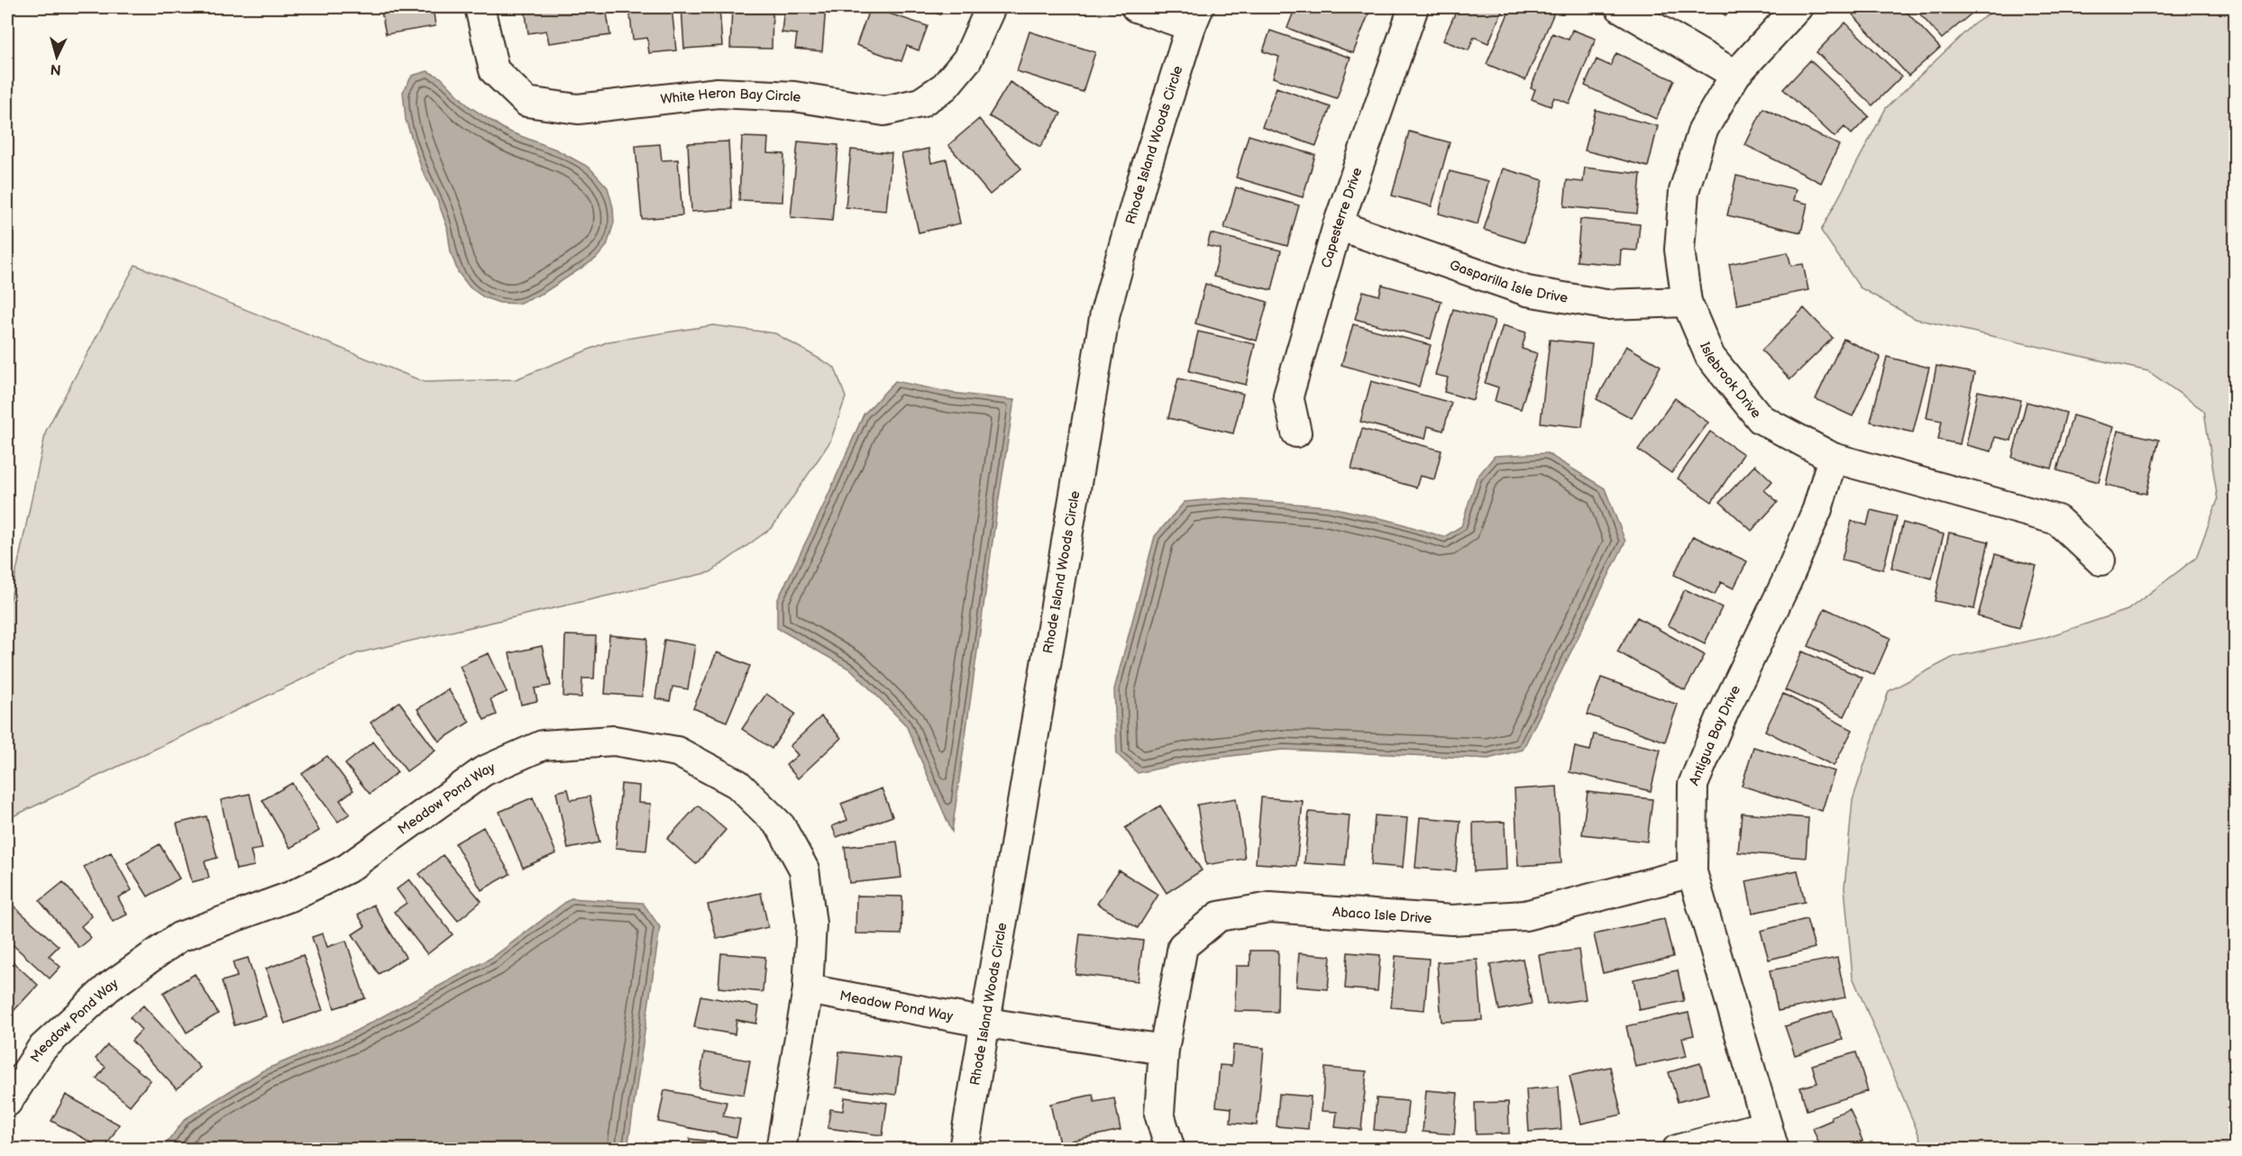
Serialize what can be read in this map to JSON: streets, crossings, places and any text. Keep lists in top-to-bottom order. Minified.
{"streets":{"street":["White Heron Bay Circle","Rhode Island Woods Circle","Capesterre Drive","Gasparilla Isle Drive","Islebrook Drive","Antigua Bay Drive","Meadow Pond Way","Abaco Isle Drive"]},"crossings":[["Rhode Island Woods Circle","Meadow Pond Way"],["Capesterre Drive","Gasparilla Isle Drive"],["Gasparilla Isle Drive","Islebrook Drive"],["Islebrook Drive","Antigua Bay Drive"],["Antigua Bay Drive","Abaco Isle Drive"]],"north":"bottom"}
